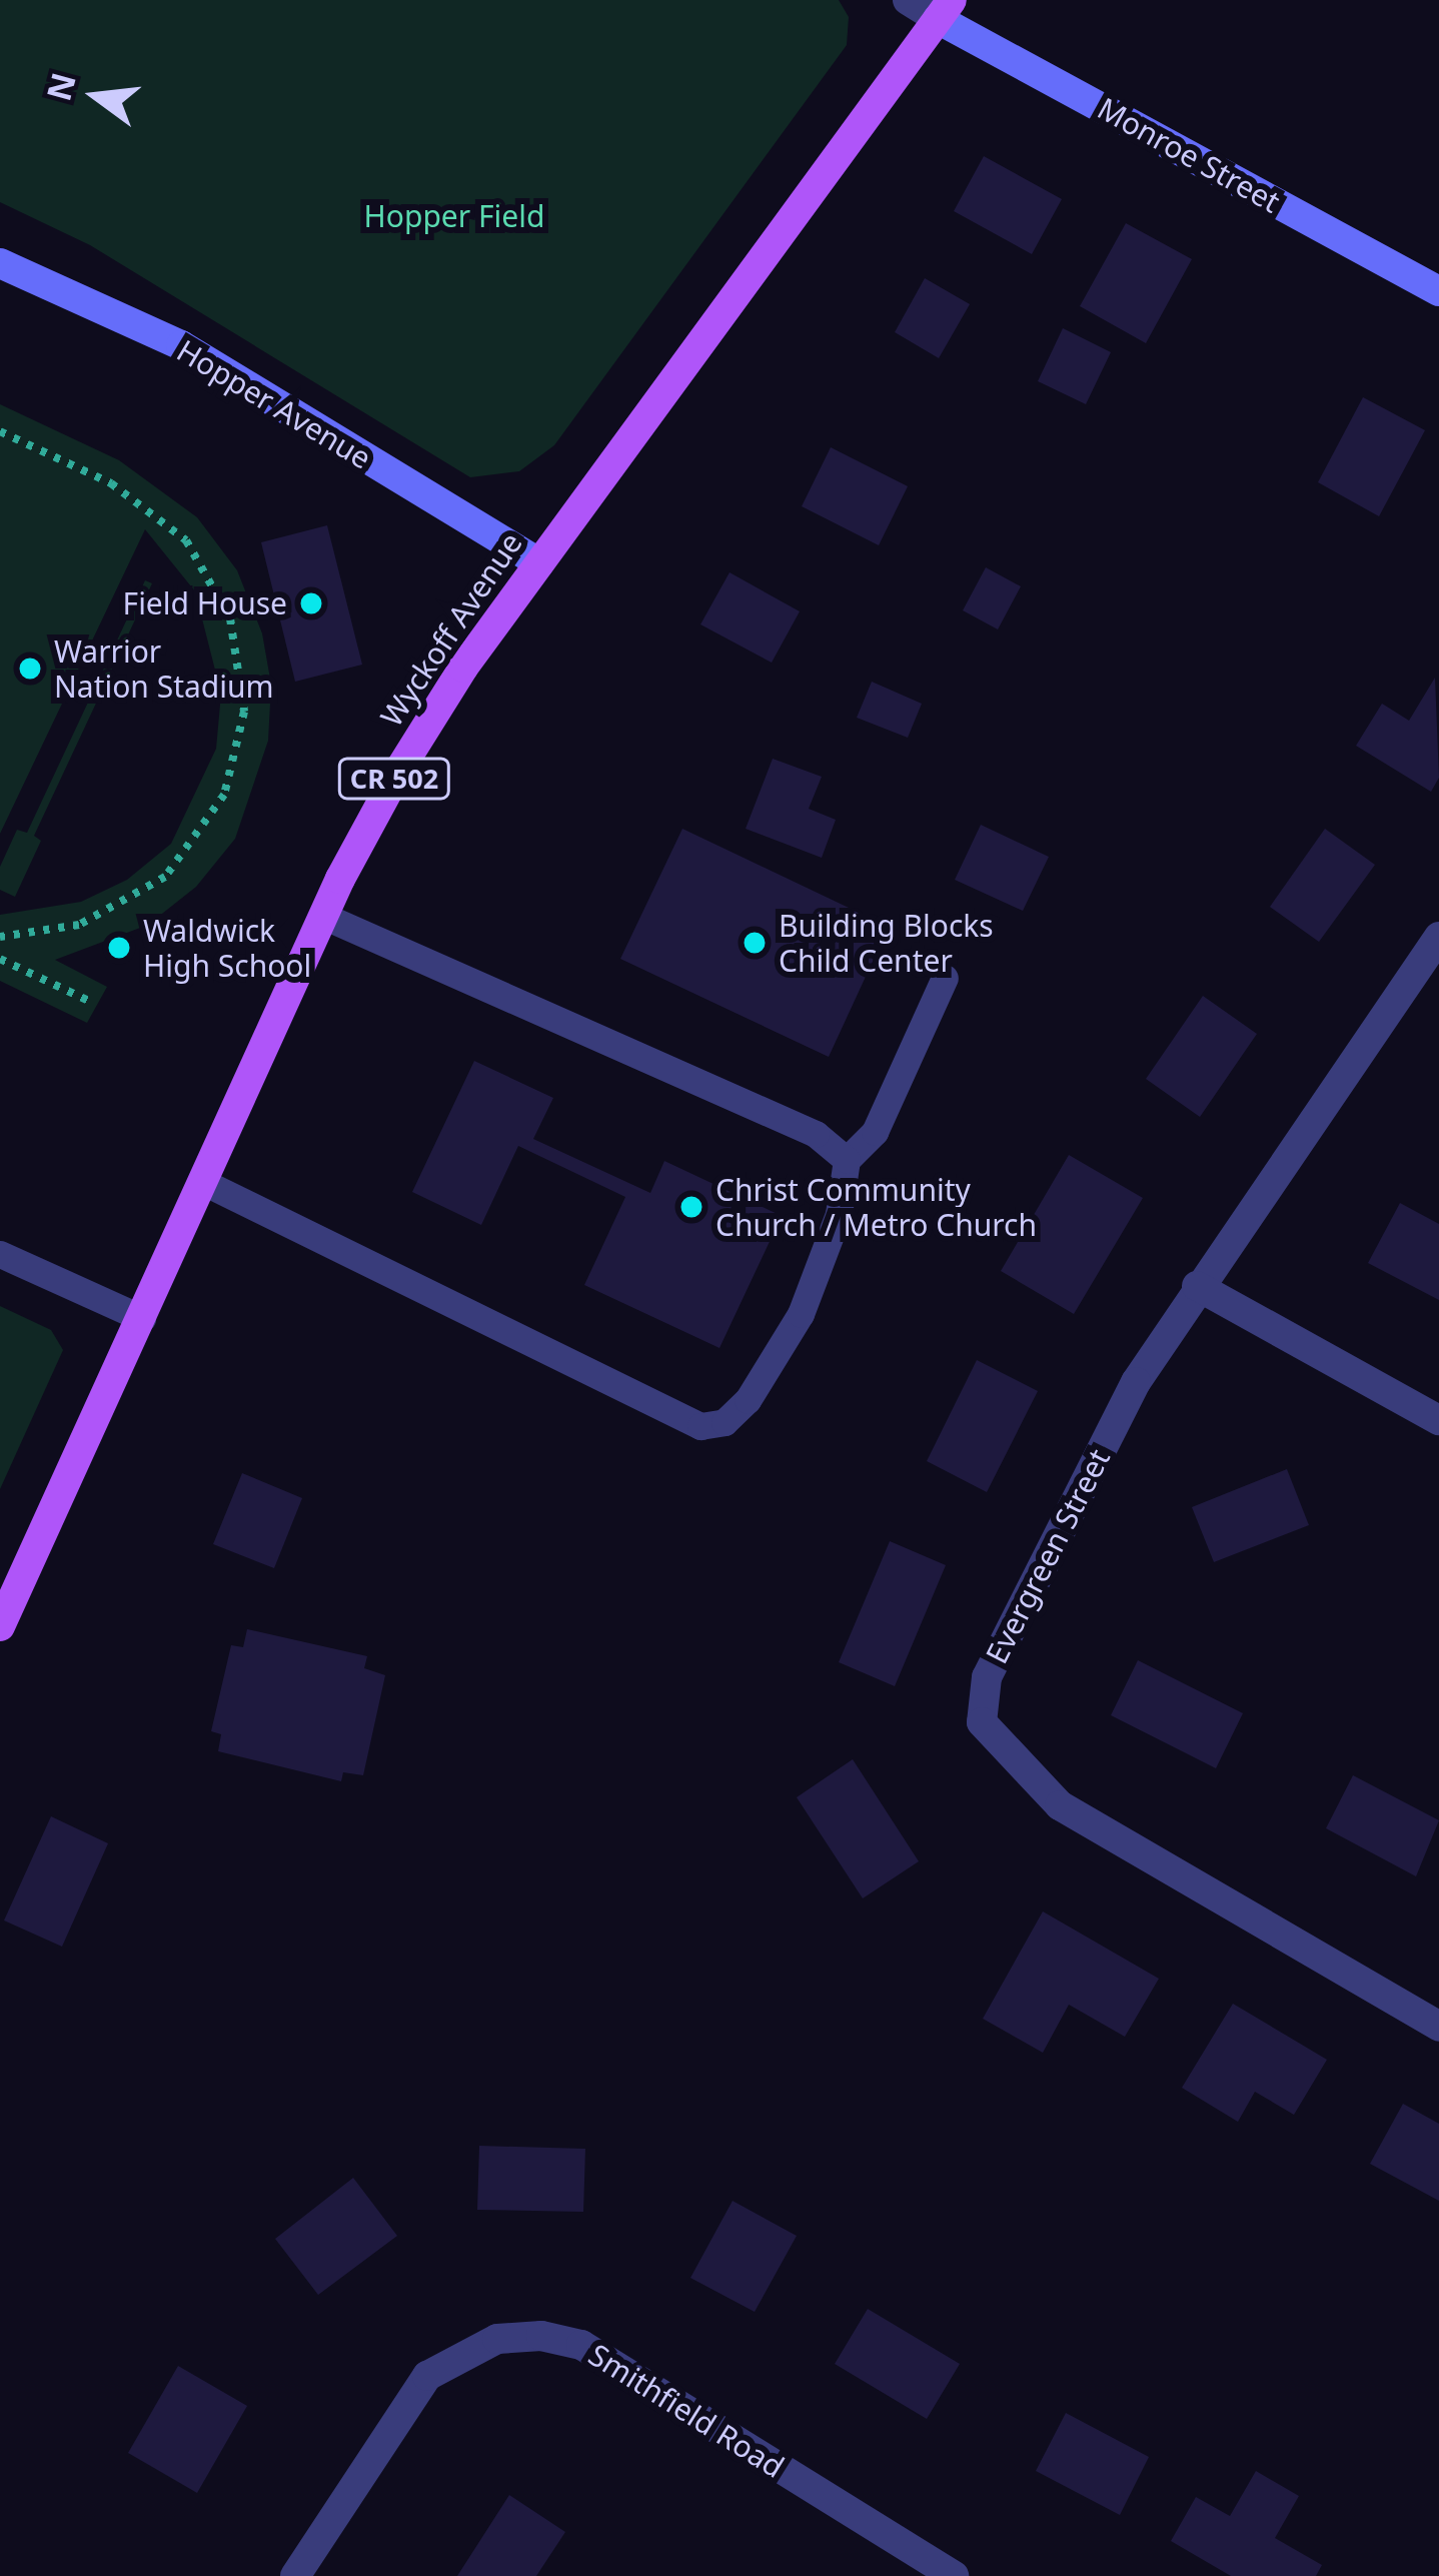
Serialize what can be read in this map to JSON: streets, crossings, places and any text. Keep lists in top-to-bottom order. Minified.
{"streets":{"main road":["Wyckoff Avenue","CR 502"],"street":["Monroe Street","Hopper Avenue","Evergreen Street","Smithfield Road"]},"crossings":[["Monroe Street","Wyckoff Avenue"],["Hopper Avenue","Wyckoff Avenue"]],"parks":["Hopper Field"],"places":["Field House","Warrior Nation Stadium","Building Blocks Child Center","Waldwick High School","Christ Community Church / Metro Church"],"north":"left"}
